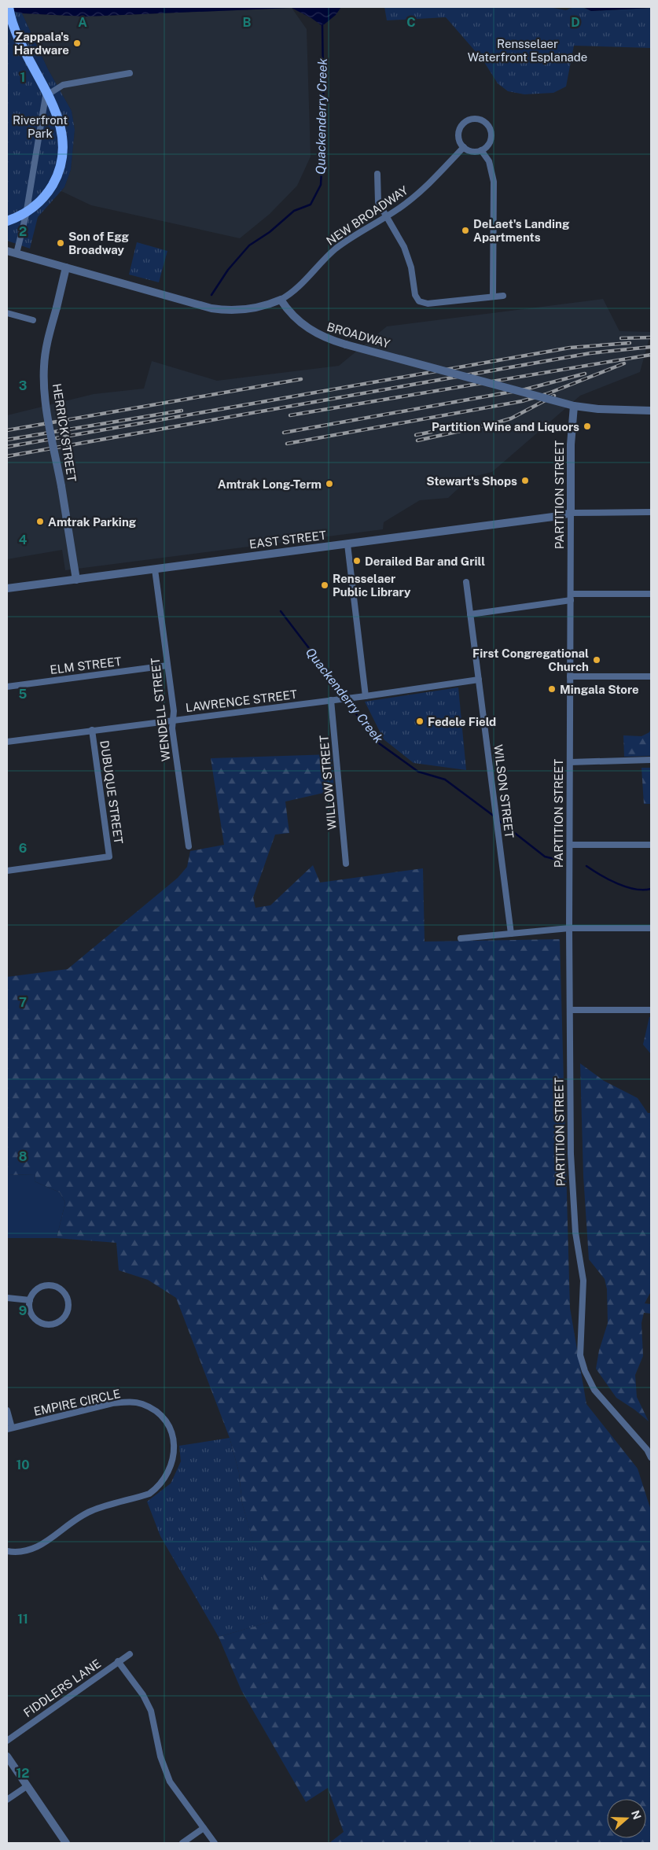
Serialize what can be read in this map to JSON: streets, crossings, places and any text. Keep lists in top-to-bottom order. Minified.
{"streets":{"street":["NEW BROADWAY","BROADWAY","HERRICK STREET","PARTITION STREET","EAST STREET","ELM STREET","LAWRENCE STREET","WENDELL STREET","WILLOW STREET","WILSON STREET","DUBUQUE STREET","EMPIRE CIRCLE","FIDDLERS LANE"]},"crossings":[["NEW BROADWAY","BROADWAY"],["BROADWAY","PARTITION STREET"],["HERRICK STREET","EAST STREET"],["PARTITION STREET","EAST STREET"],["EAST STREET","WENDELL STREET"],["ELM STREET","WENDELL STREET"],["LAWRENCE STREET","WENDELL STREET"],["LAWRENCE STREET","WILLOW STREET"],["LAWRENCE STREET","WILSON STREET"],["LAWRENCE STREET","DUBUQUE STREET"]],"water":["Quackenderry Creek"],"parks":["Rensselaer Waterfront Esplanade","Riverfront Park"],"places":["Zappala's Hardware","DeLaet's Landing Apartments","Son of Egg Broadway","Partition Wine and Liquors","Stewart's Shops","Amtrak Long-Term","Amtrak Parking","Derailed Bar and Grill","Rensselaer Public Library","First Congregational Church","Mingala Store","Fedele Field"],"north":"right","grid":{"columns":["A","B","C","D"],"rows":["1","2","3","4","5","6","7","8","9","10","11","12"]}}
